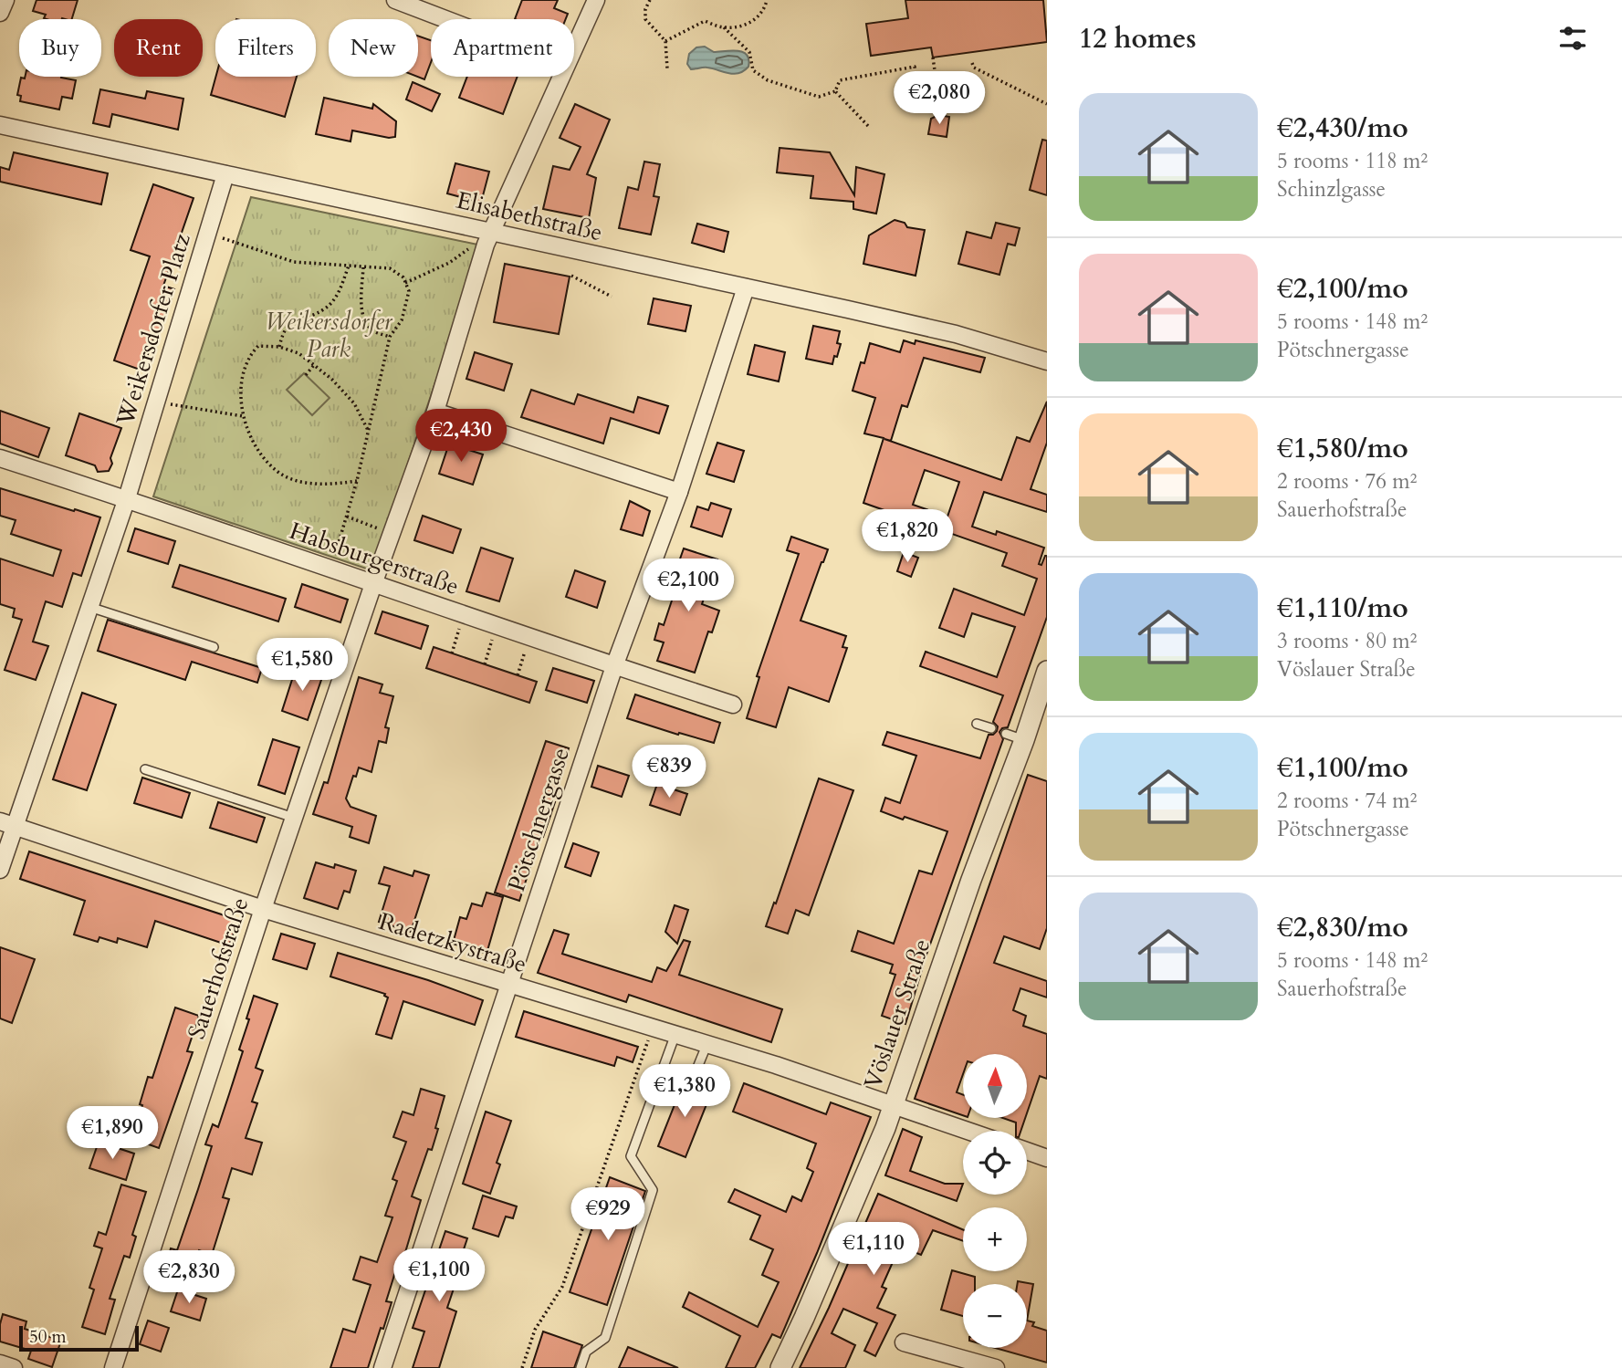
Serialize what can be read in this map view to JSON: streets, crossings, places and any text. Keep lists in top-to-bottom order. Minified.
{"streets":{"street":["Elisabethstraße","Weikersdorfer Platz","Habsburgerstraße","Pötschnergasse","Radetzkystraße","Sauerhofstraße","Vöslauer Straße"]},"crossings":[["Elisabethstraße","Weikersdorfer Platz"],["Elisabethstraße","Pötschnergasse"],["Weikersdorfer Platz","Habsburgerstraße"],["Weikersdorfer Platz","Radetzkystraße"],["Habsburgerstraße","Pötschnergasse"],["Habsburgerstraße","Sauerhofstraße"],["Pötschnergasse","Radetzkystraße"],["Radetzkystraße","Sauerhofstraße"],["Radetzkystraße","Vöslauer Straße"]],"parks":["Weikersdorfer Park"],"scale_bar":"50 m","north":"top","page":{"heading":"12 homes","chip":["Buy","Rent","Filters","New","Apartment"],"price":["€2,080","€2,430","€1,820","€2,100","€1,580","€839","€1,380","€1,890","€929","€1,110","€1,100","€2,830"],"list":[{"name":"€2,430/mo","note":"5 rooms · 118 m² · Schinzlgasse"},{"name":"€2,100/mo","note":"5 rooms · 148 m² · Pötschnergasse"},{"name":"€1,580/mo","note":"2 rooms · 76 m² · Sauerhofstraße"},{"name":"€1,110/mo","note":"3 rooms · 80 m² · Vöslauer Straße"},{"name":"€1,100/mo","note":"2 rooms · 74 m² · Pötschnergasse"},{"name":"€2,830/mo","note":"5 rooms · 148 m² · Sauerhofstraße"}],"map_buttons":["+","−"],"scale":"50 m"}}
